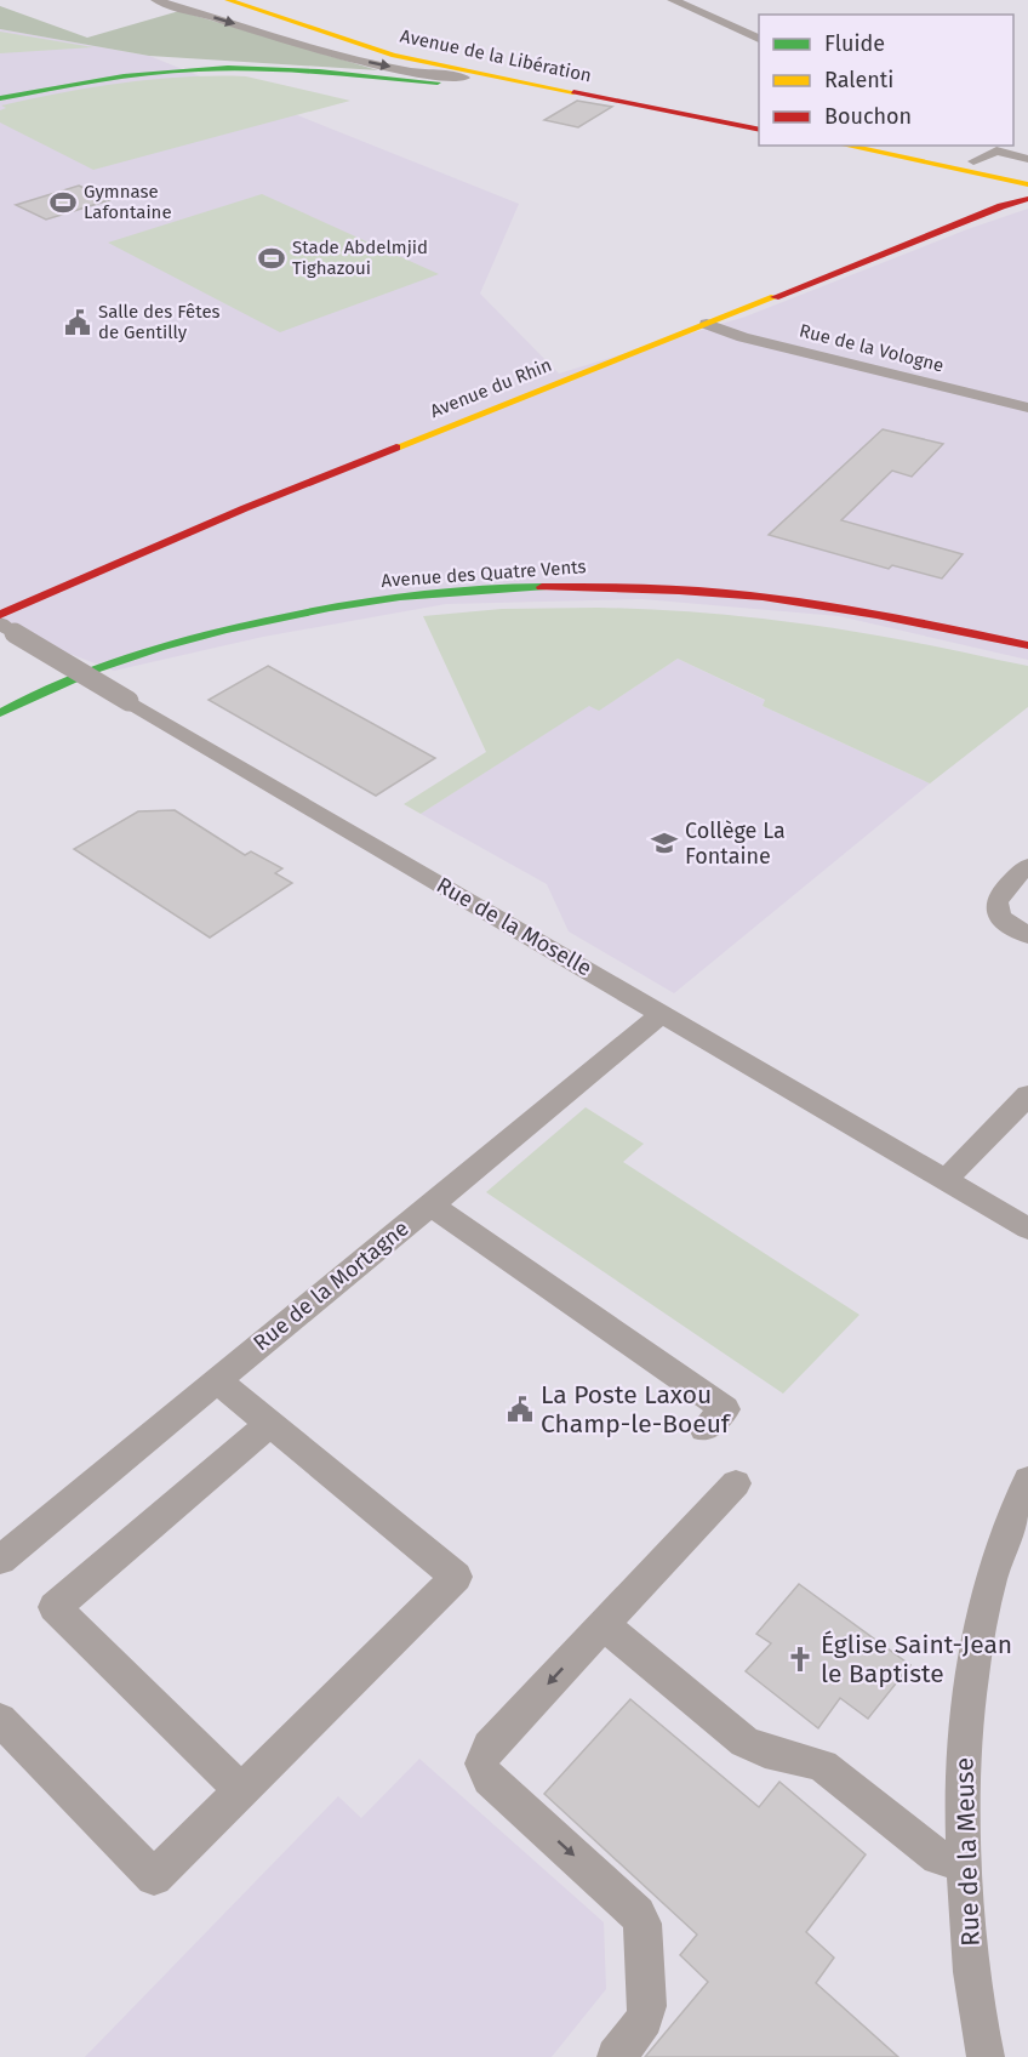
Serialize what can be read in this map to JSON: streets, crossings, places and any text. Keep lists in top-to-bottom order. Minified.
{"streets":{"main road":["Avenue de la Libération","Avenue du Rhin","Avenue des Quatre Vents"],"street":["Rue de la Vologne","Rue de la Moselle","Rue de la Mortagne","Rue de la Meuse"]},"crossings":[["Rue de la Vologne","Avenue du Rhin"],["Rue de la Moselle","Rue de la Mortagne"]],"places":{"sports":["Gymnase Lafontaine","Stade Abdelmjid Tighazoui"],"public building":["Salle des Fêtes de Gentilly","La Poste Laxou Champ-le-Boeuf"],"school or university":["Collège La Fontaine"],"church":["Église Saint-Jean le Baptiste"]},"legend":["Fluide","Ralenti","Bouchon"]}
